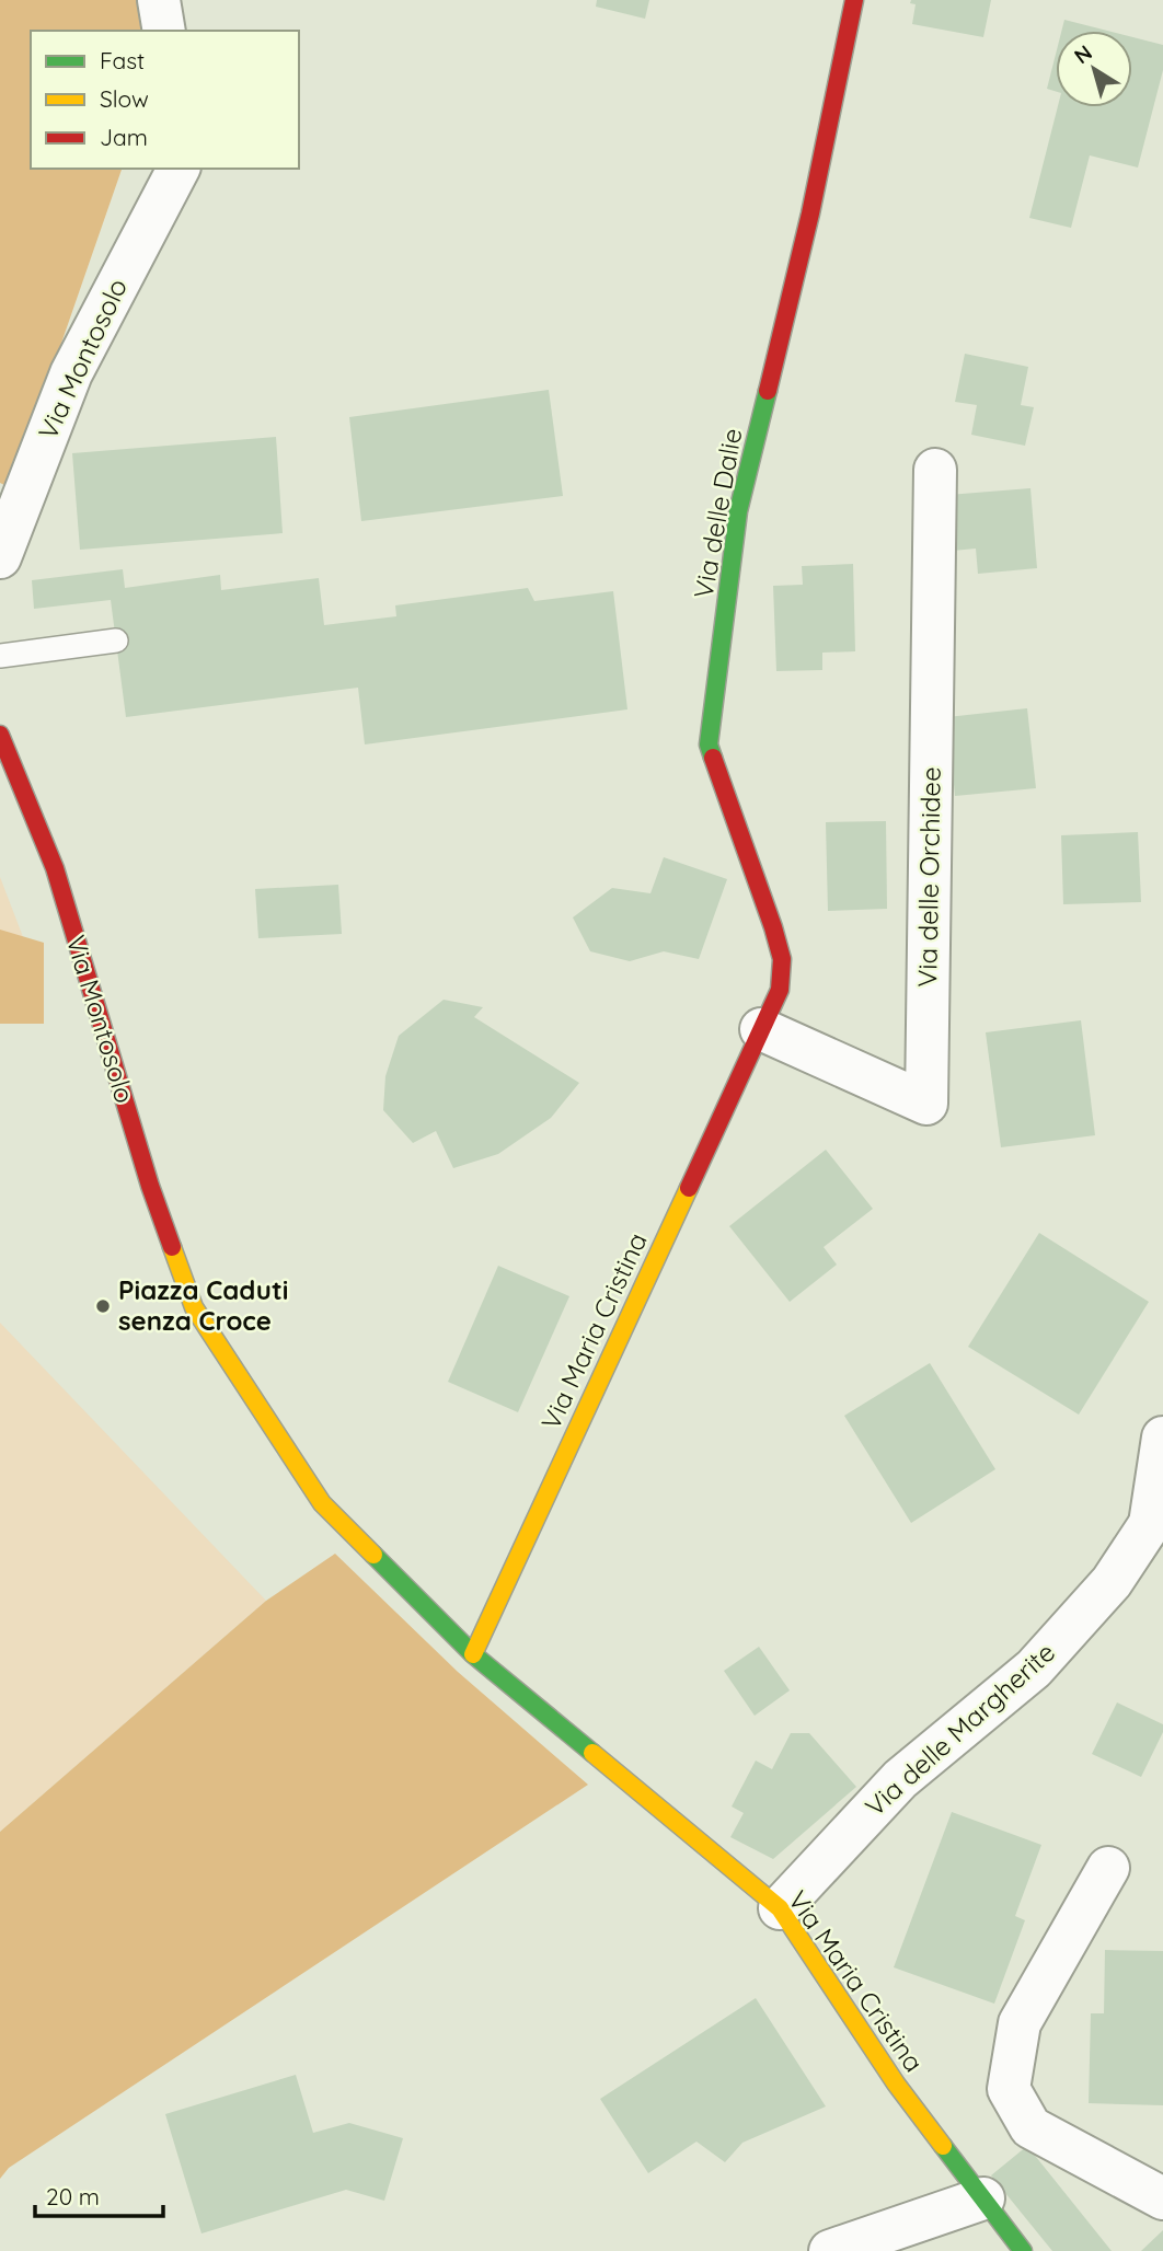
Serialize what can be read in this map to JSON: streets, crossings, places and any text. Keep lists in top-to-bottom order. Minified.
{"streets":{"street":["Via Montosolo","Via delle Dalie","Via delle Orchidee","Via Maria Cristina","Via delle Margherite"]},"crossings":[["Via Montosolo","Via Maria Cristina"],["Via delle Dalie","Via delle Orchidee"],["Via delle Dalie","Via Maria Cristina"],["Via delle Orchidee","Via Maria Cristina"],["Via Maria Cristina","Via delle Margherite"]],"places":["Piazza Caduti senza Croce"],"legend":["Fast","Slow","Jam"],"scale_bar":"20 m","north":"top left"}
